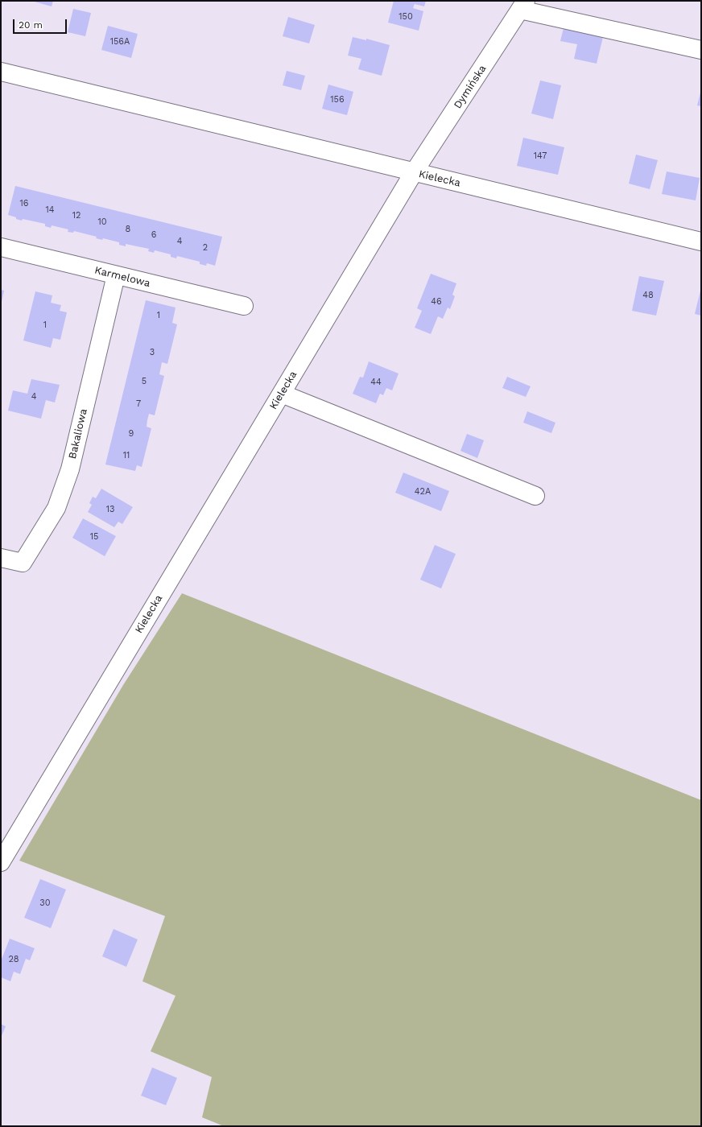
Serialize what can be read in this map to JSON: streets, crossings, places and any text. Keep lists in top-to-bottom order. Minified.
{"streets":{"street":["Dymińska","Kielecka","Karmelowa","Bakaliowa"]},"crossings":[["Dymińska","Kielecka"],["Karmelowa","Bakaliowa"]],"house_numbers":["150","156A","156","147","16","14","12","10","8","6","4","2","48","46","1","1","3","5","44","4","7","9","11","42A","13","15","30","28"],"scale_bar":"20 m"}
